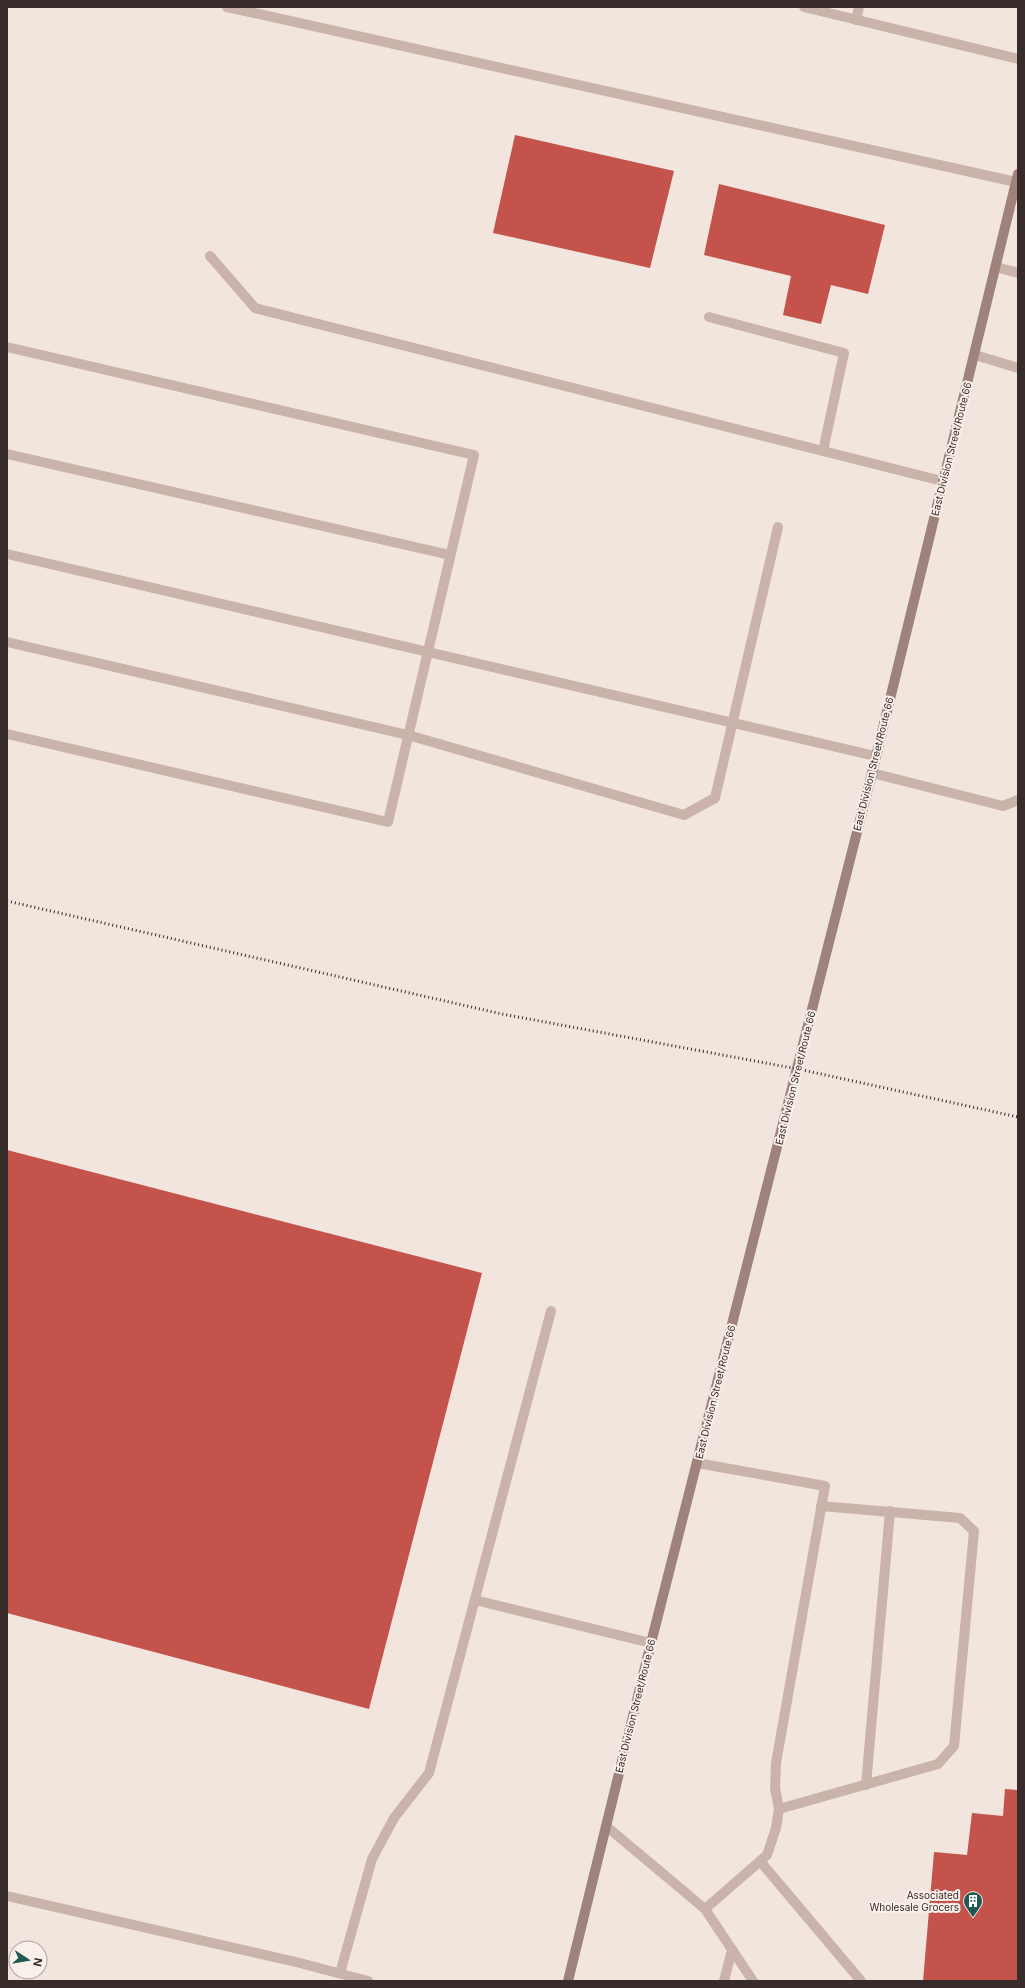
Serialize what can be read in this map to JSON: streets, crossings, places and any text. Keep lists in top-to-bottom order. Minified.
{"streets":{"main road":["East Division Street/Route 66"]},"places":{"building":["Associated Wholesale Grocers"]},"north":"right"}
